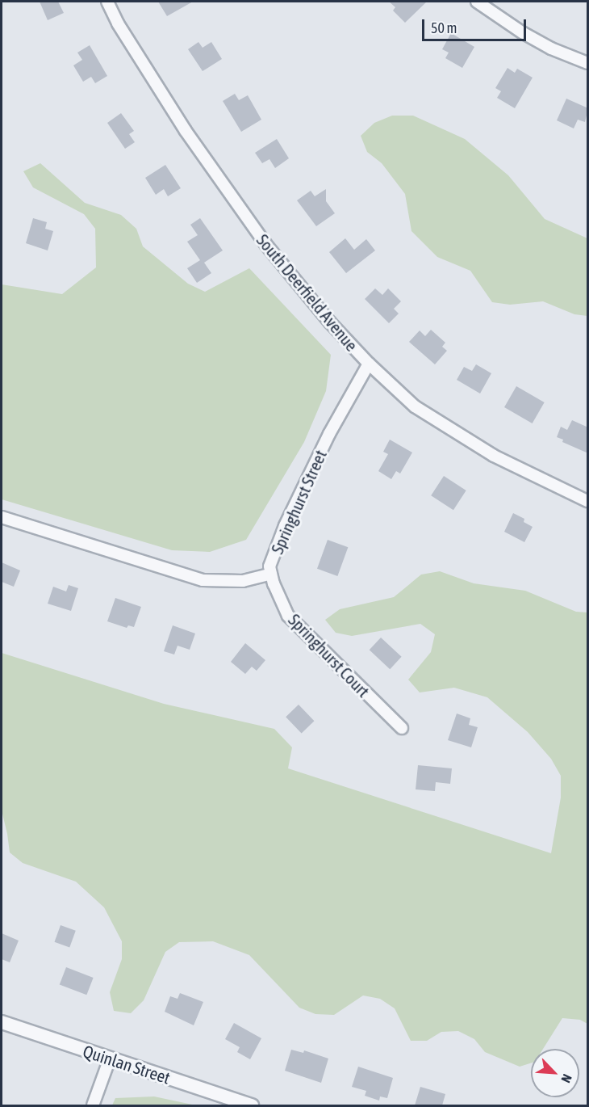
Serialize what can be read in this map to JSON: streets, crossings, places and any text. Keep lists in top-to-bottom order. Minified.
{"streets":{"street":["South Deerfield Avenue","Springhurst Street","Springhurst Court","Quinlan Street"]},"crossings":[["South Deerfield Avenue","Springhurst Street"],["Springhurst Street","Springhurst Court"]],"scale_bar":"50 m","north":"bottom right"}
